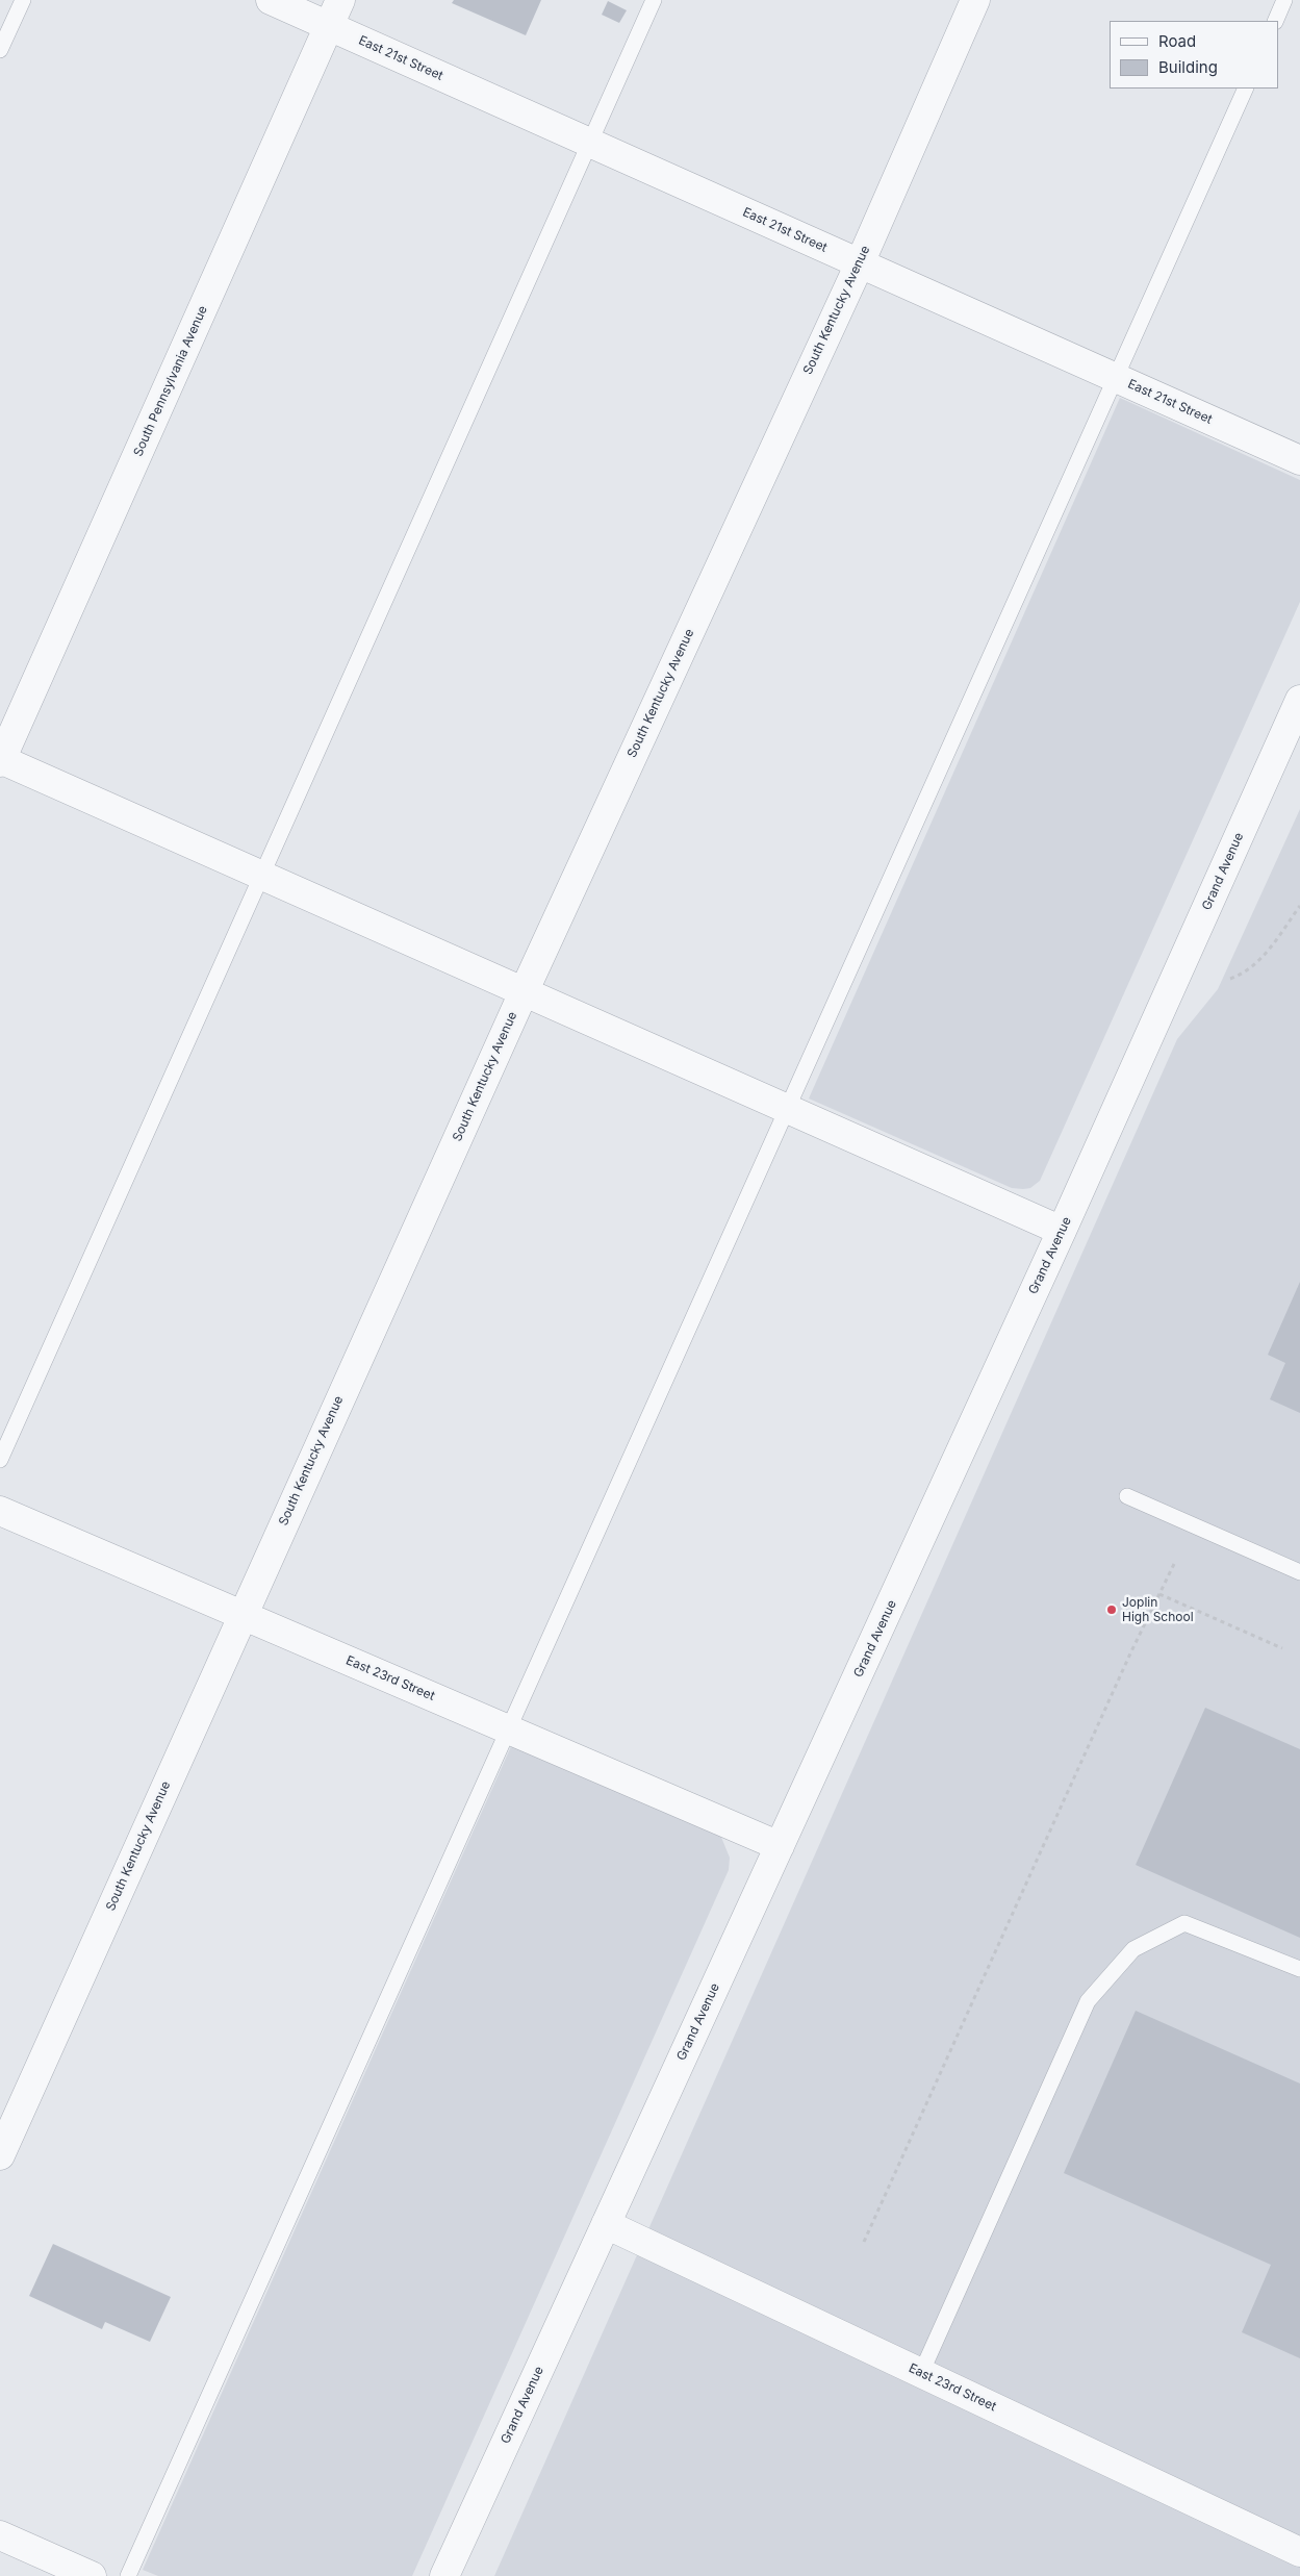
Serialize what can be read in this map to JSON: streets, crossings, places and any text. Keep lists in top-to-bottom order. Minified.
{"streets":{"street":["East 21st Street","South Kentucky Avenue","South Pennsylvania Avenue","Grand Avenue","East 23rd Street"]},"crossings":[["East 21st Street","South Kentucky Avenue"],["East 21st Street","South Pennsylvania Avenue"],["South Kentucky Avenue","East 23rd Street"],["Grand Avenue","East 23rd Street"]],"places":["Joplin High School"],"legend":["Road","Building"]}
